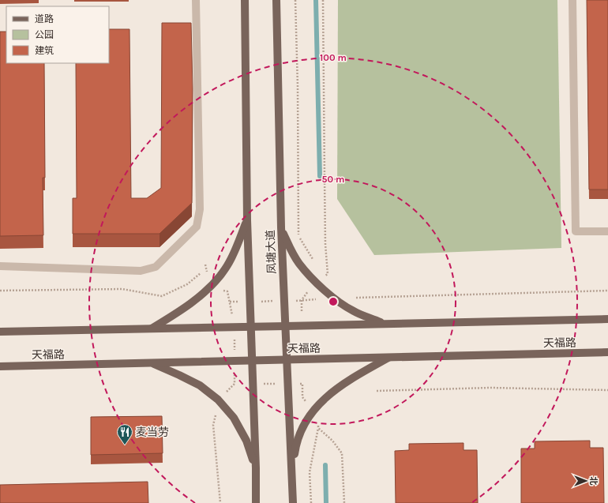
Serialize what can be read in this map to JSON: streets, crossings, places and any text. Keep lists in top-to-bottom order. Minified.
{"streets":{"main road":["凤塘大道","天福路"]},"crossings":[["凤塘大道","天福路"]],"places":{"restaurant":["麦当劳"]},"legend":["道路","公园","建筑"],"north":"right","rings":["100 m","50 m"]}
